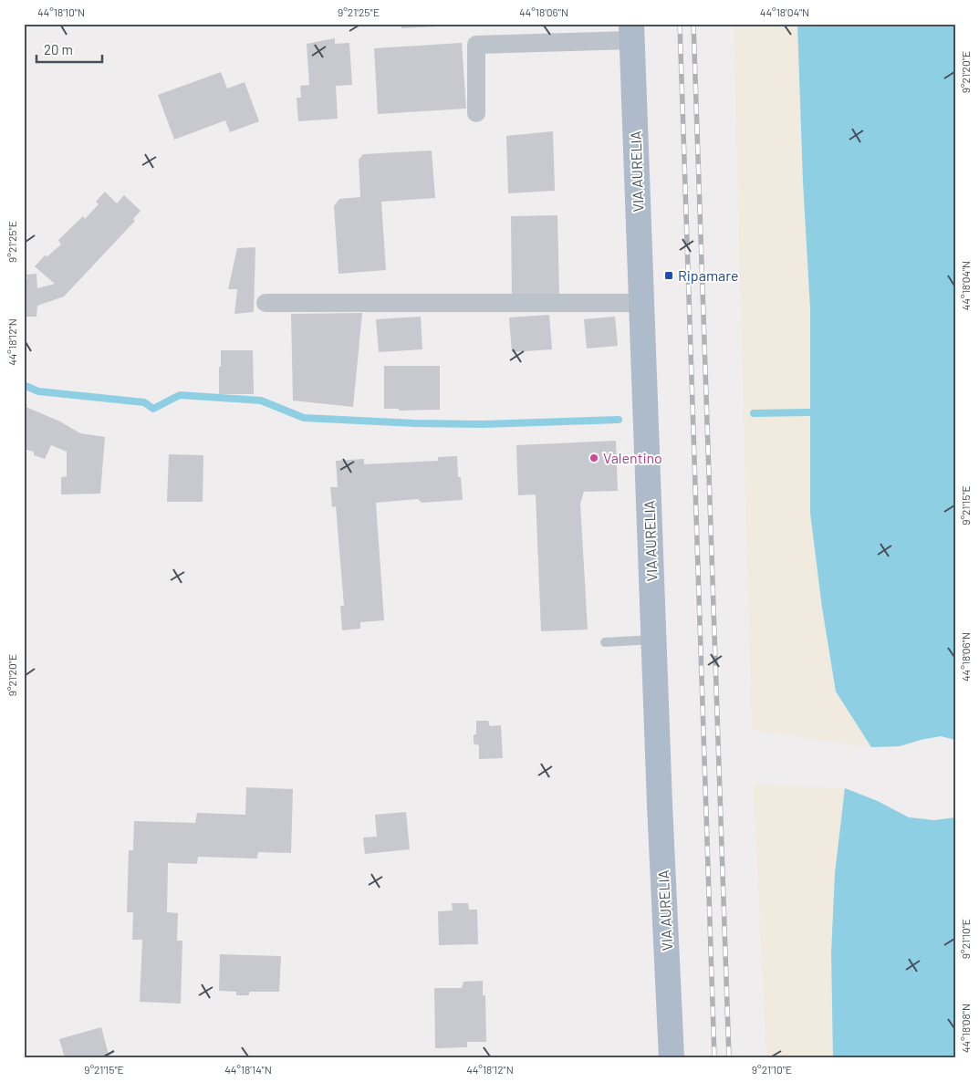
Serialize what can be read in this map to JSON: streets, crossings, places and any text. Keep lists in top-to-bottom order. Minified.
{"streets":{"main road":["VIA AURELIA"]},"places":{"transit":["Ripamare"],"other":["Valentino"]},"scale_bar":"20 m","coordinates":["44°18'10\"N","9°21'25\"E","44°18'06\"N","44°18'04\"N","9°21'20\"E","44°18'12\"N","9°21'15\"E","9°21'10\"E","44°18'08\"N","44°18'14\"N"]}
